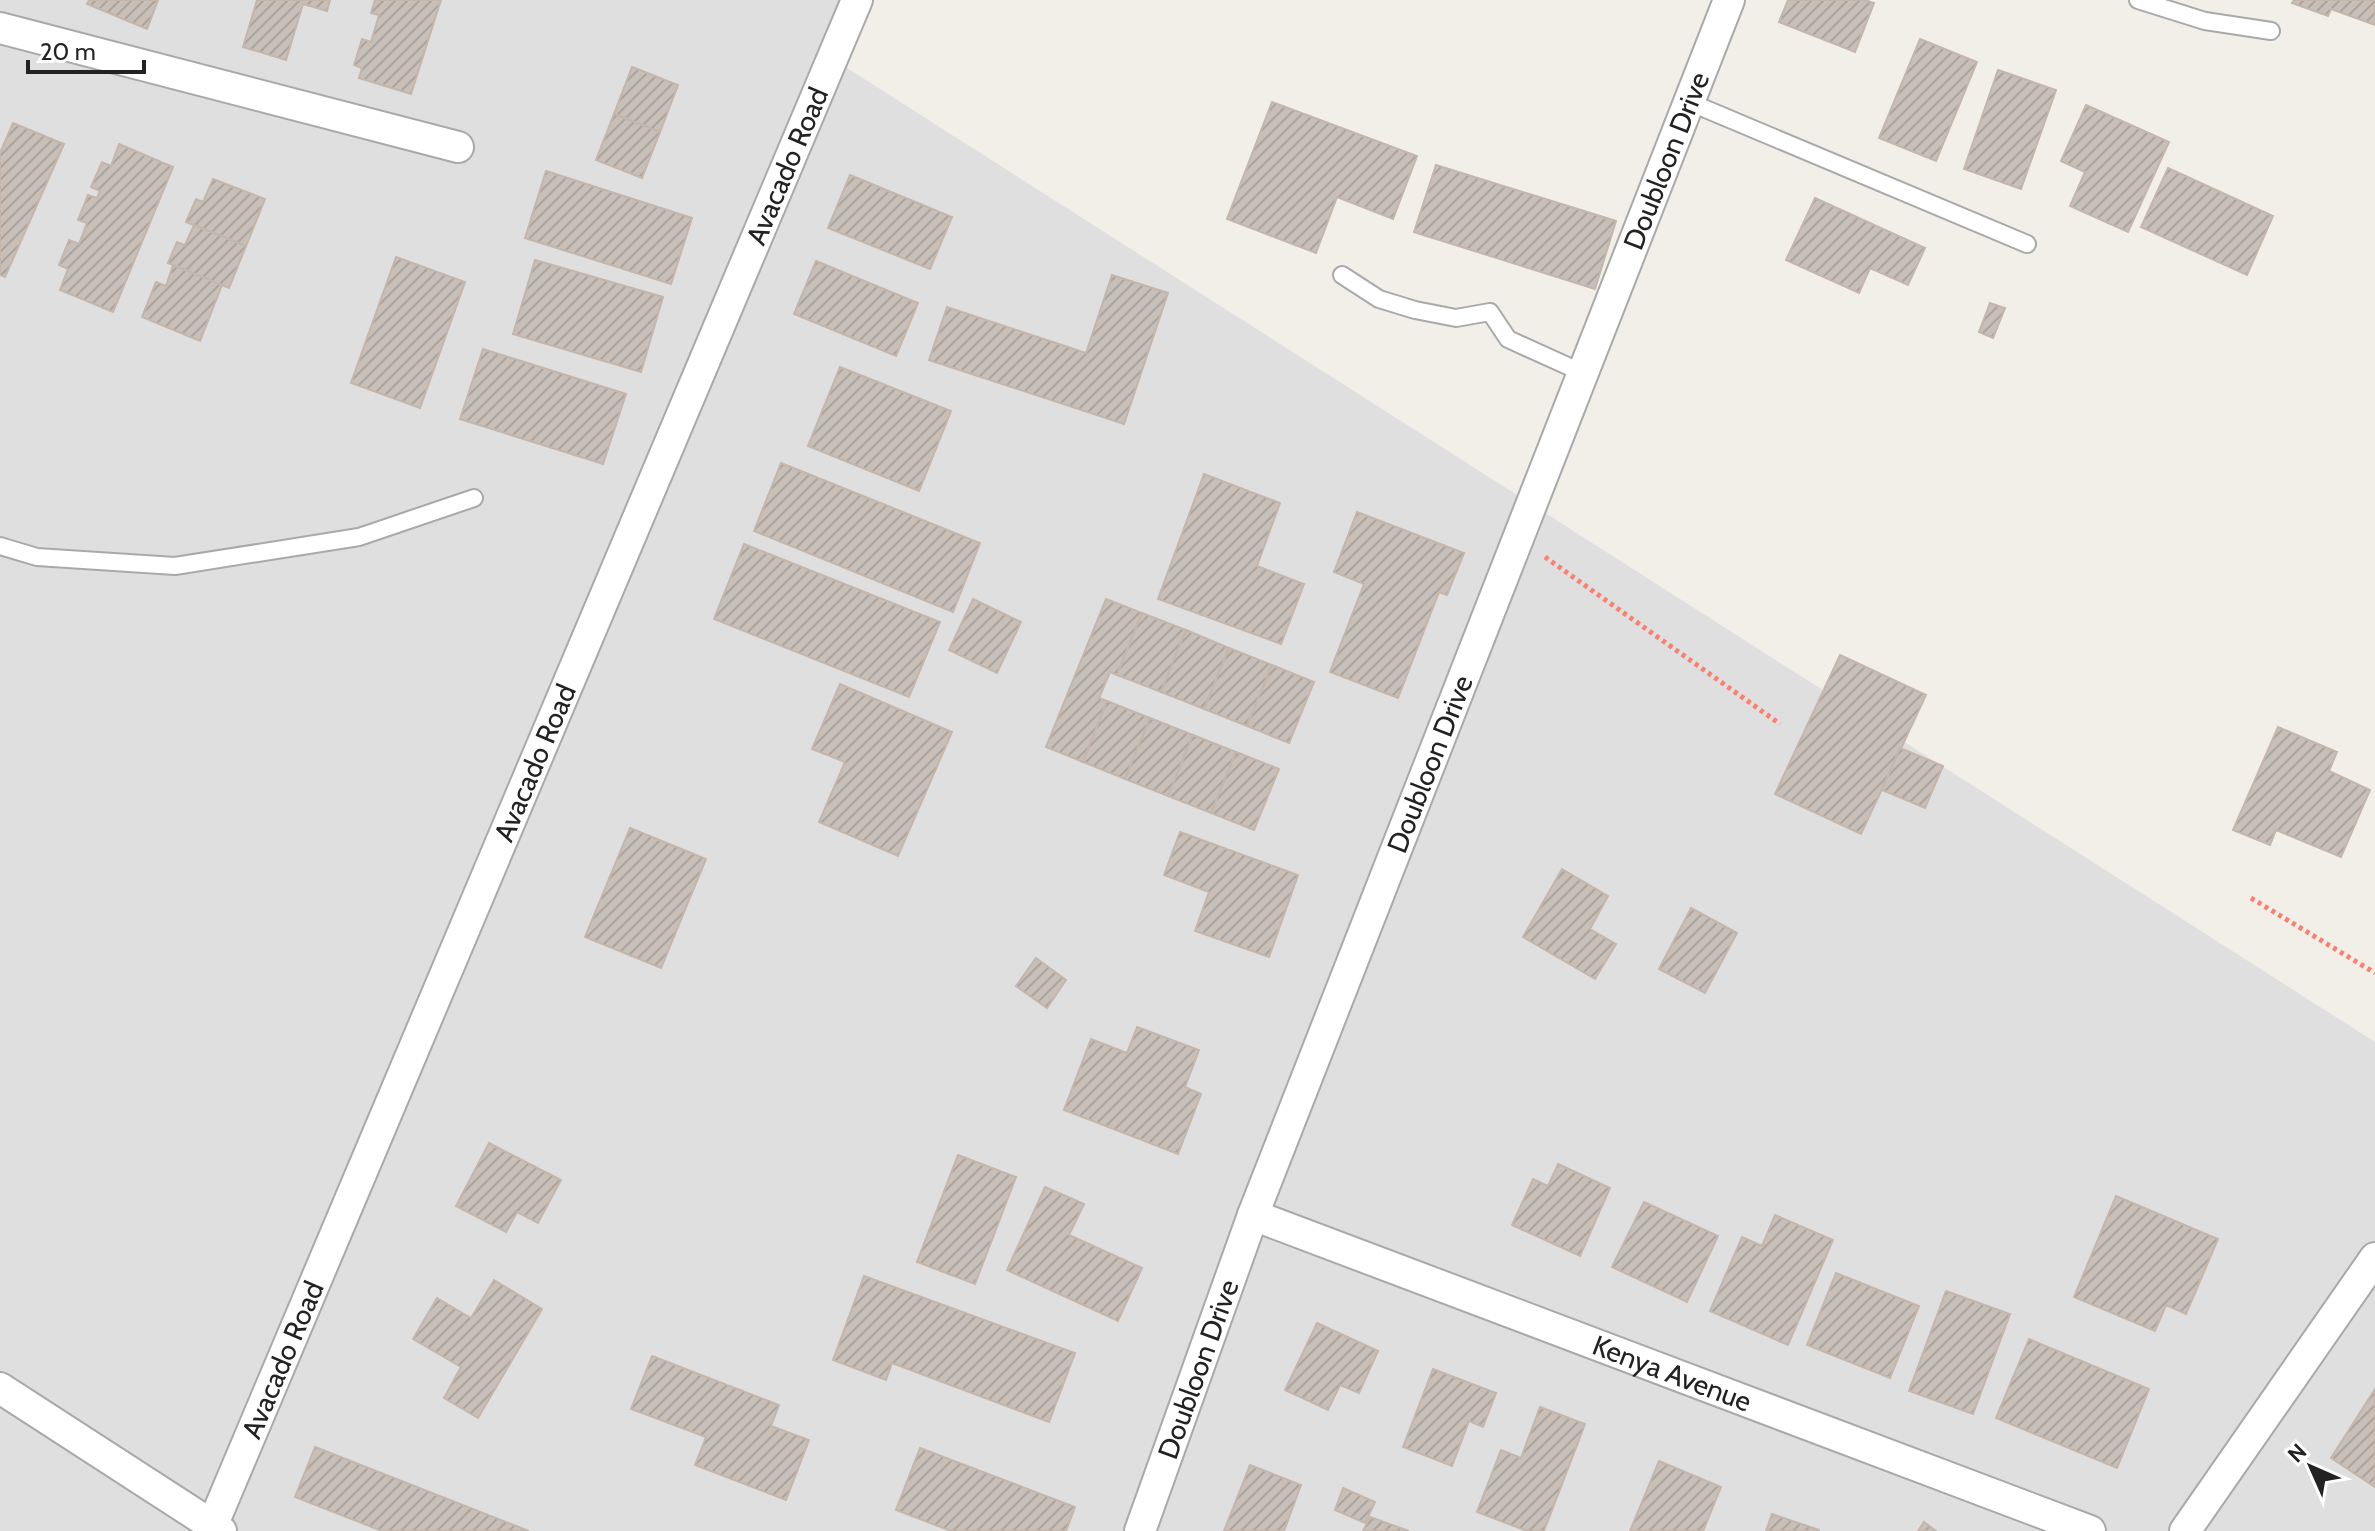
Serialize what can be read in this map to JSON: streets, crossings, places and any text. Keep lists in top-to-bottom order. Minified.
{"streets":{"street":["Doubloon Drive","Avacado Road","Kenya Avenue"]},"crossings":[["Doubloon Drive","Kenya Avenue"]],"scale_bar":"20 m","north":"top left"}
